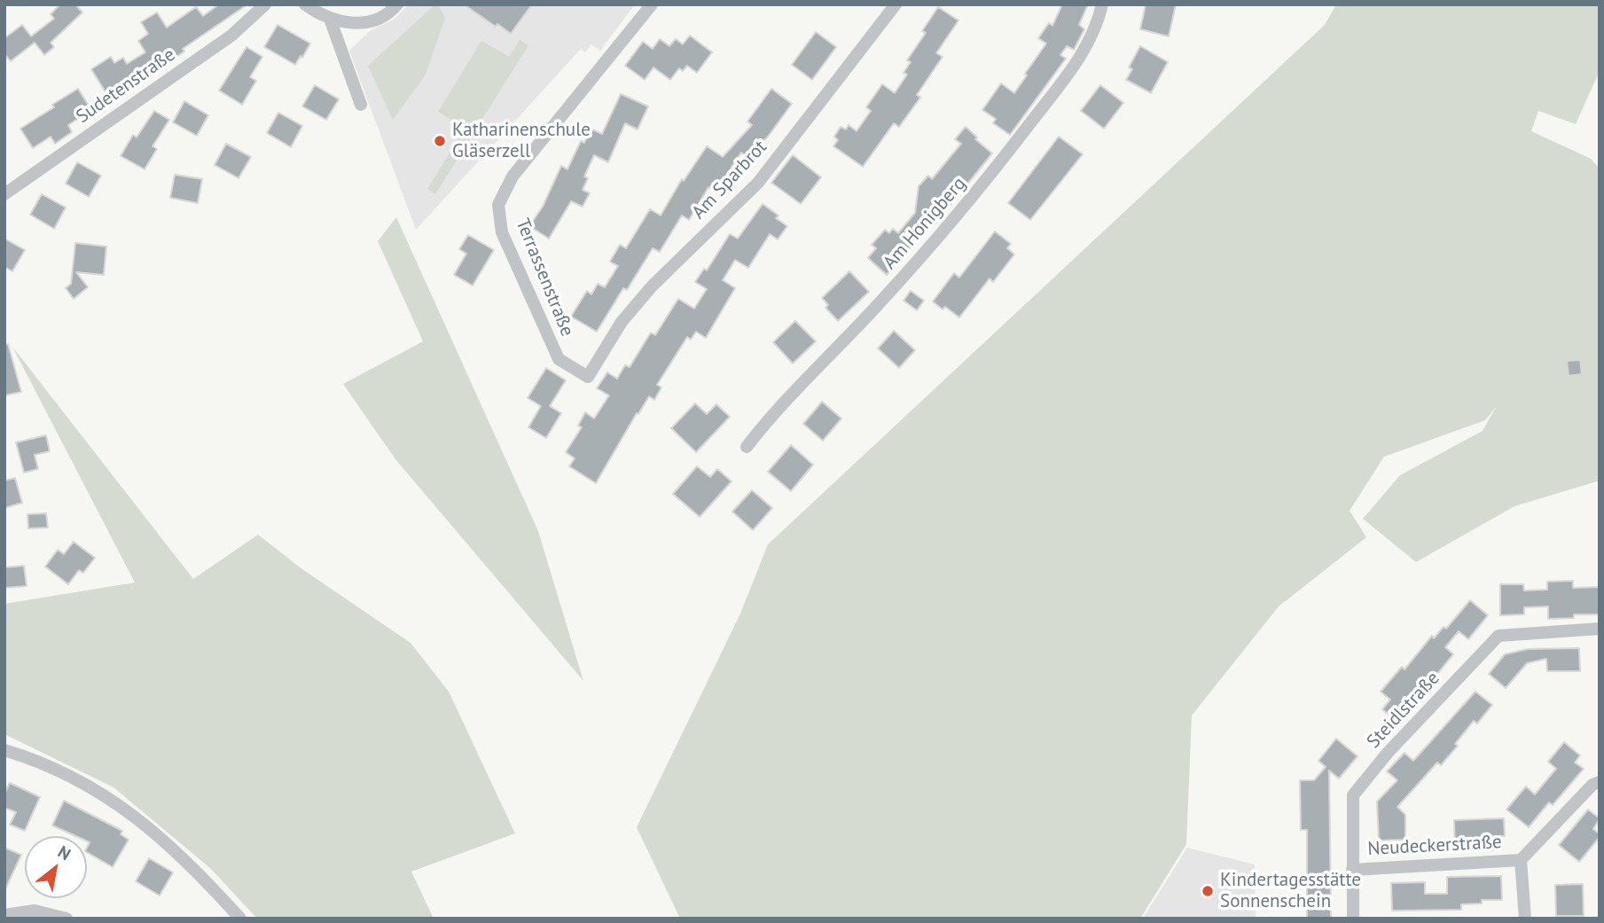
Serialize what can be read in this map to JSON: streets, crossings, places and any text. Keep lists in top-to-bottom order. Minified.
{"streets":{"street":["Sudetenstraße","Am Sparbrot","Am Honigberg","Terrassenstraße","Steidlstraße","Neudeckerstraße"]},"crossings":[["Am Sparbrot","Terrassenstraße"],["Steidlstraße","Neudeckerstraße"]],"places":["Katharinenschule Gläserzell","Kindertagesstätte Sonnenschein"],"north":"top right"}
